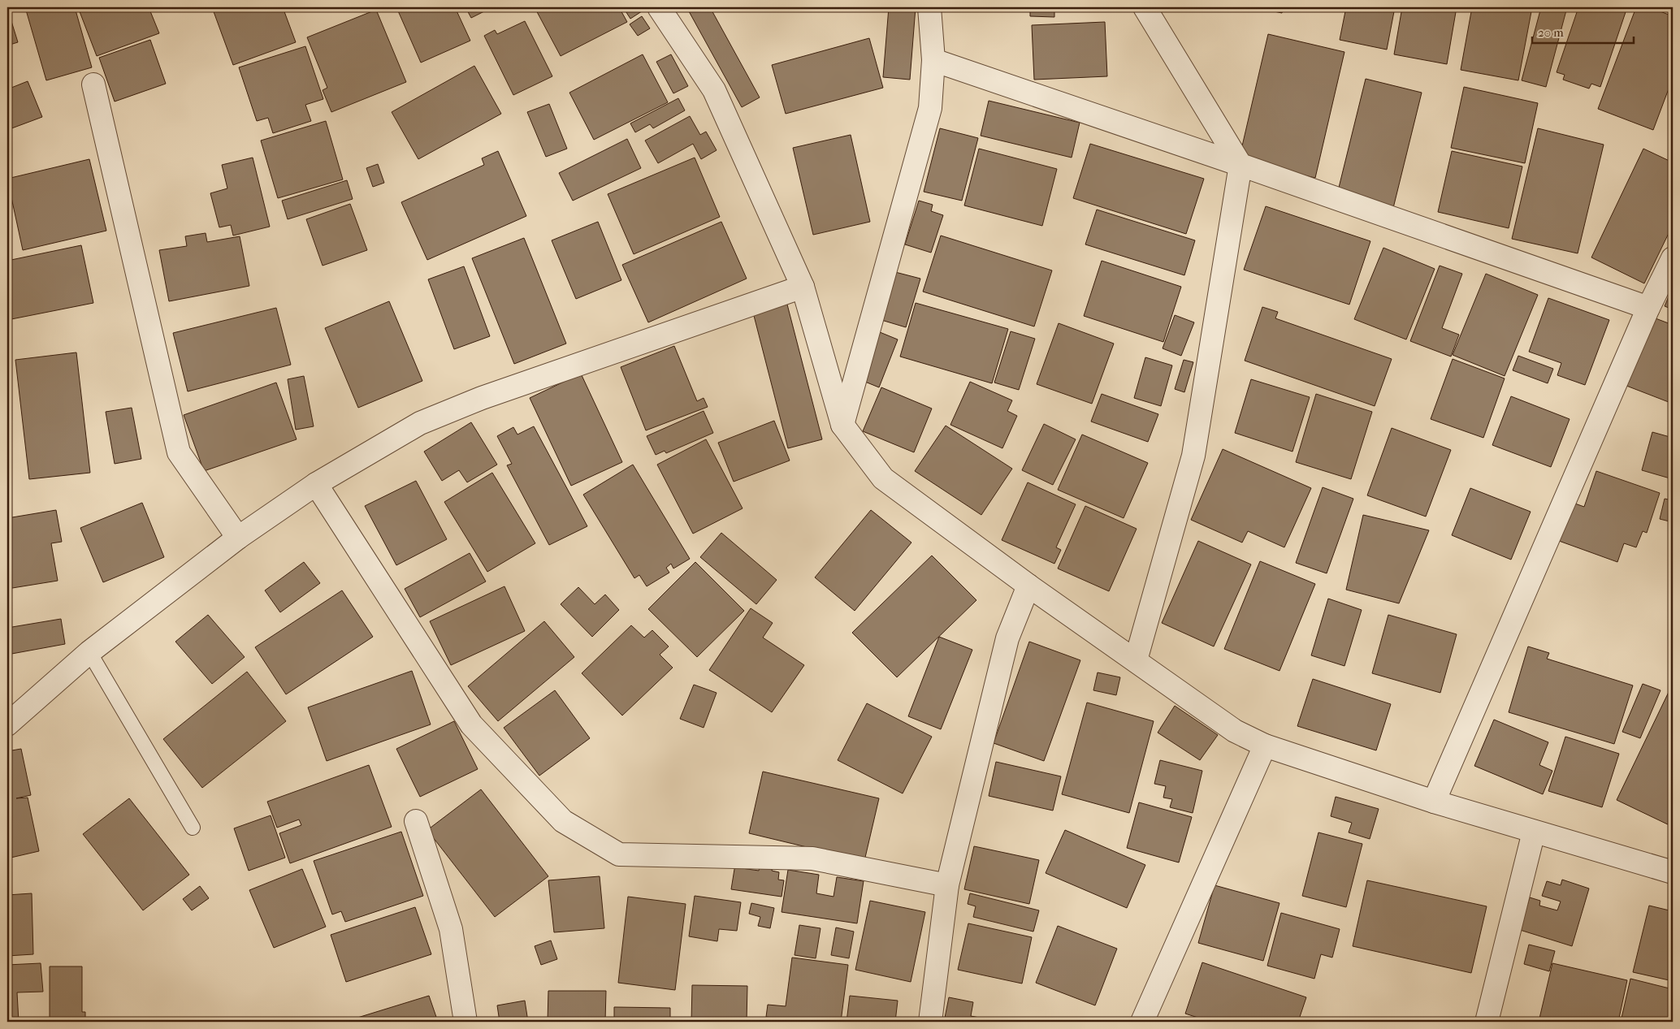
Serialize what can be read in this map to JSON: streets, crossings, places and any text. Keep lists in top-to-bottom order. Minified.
{"scale_bar":"20 m"}
